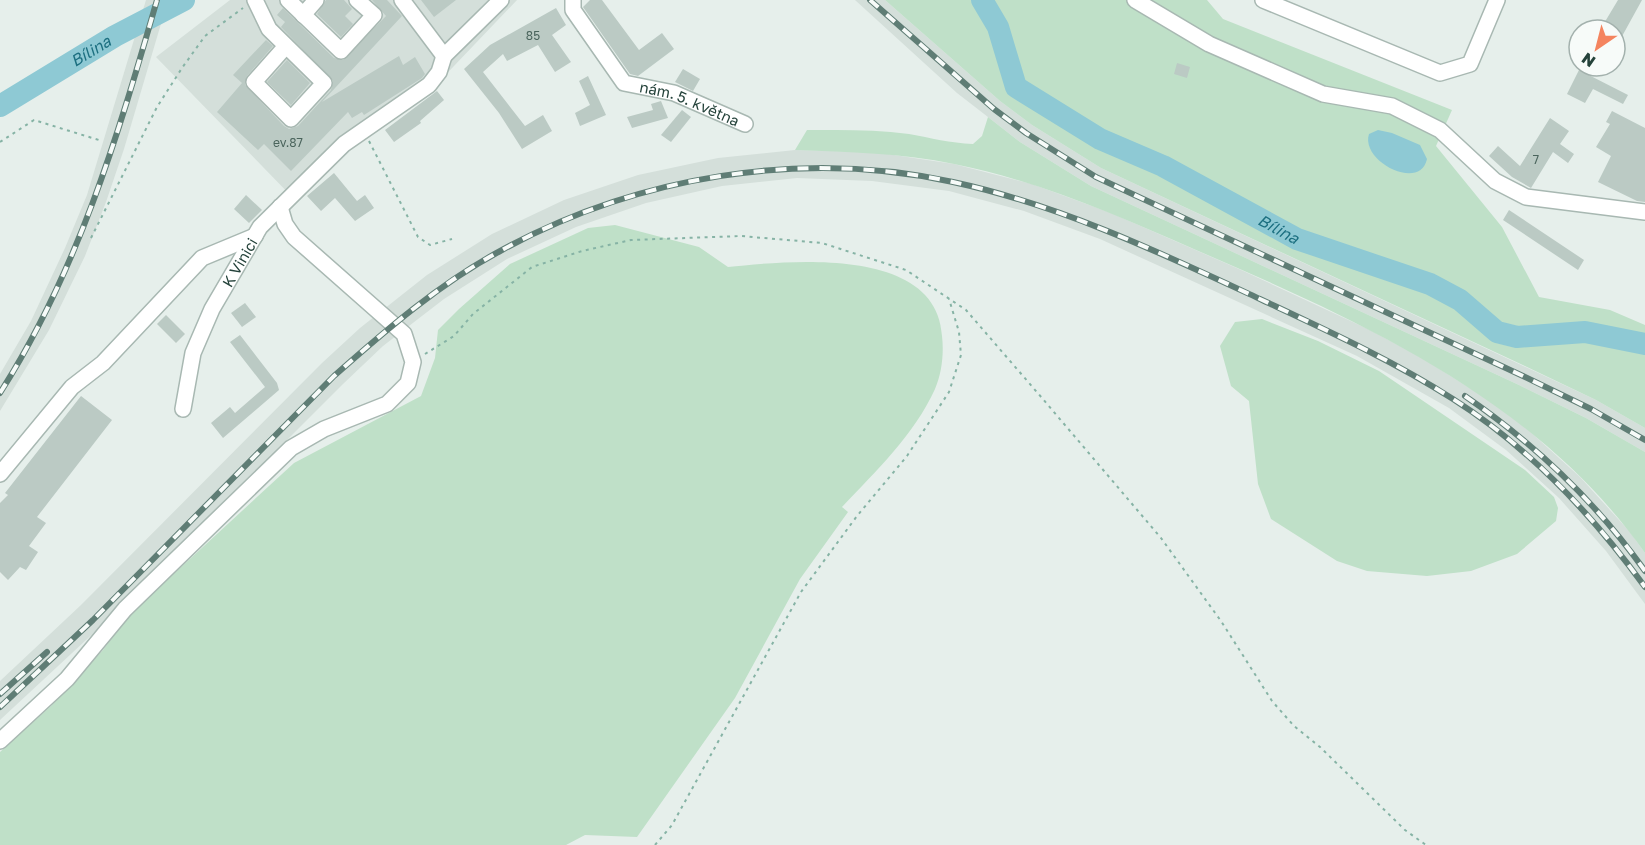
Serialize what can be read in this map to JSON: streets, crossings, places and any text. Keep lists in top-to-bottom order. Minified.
{"streets":{"street":["nám. 5. května","K Vinici"]},"water":["Bílina"],"house_numbers":["85","ev.87","7"],"north":"bottom left"}
